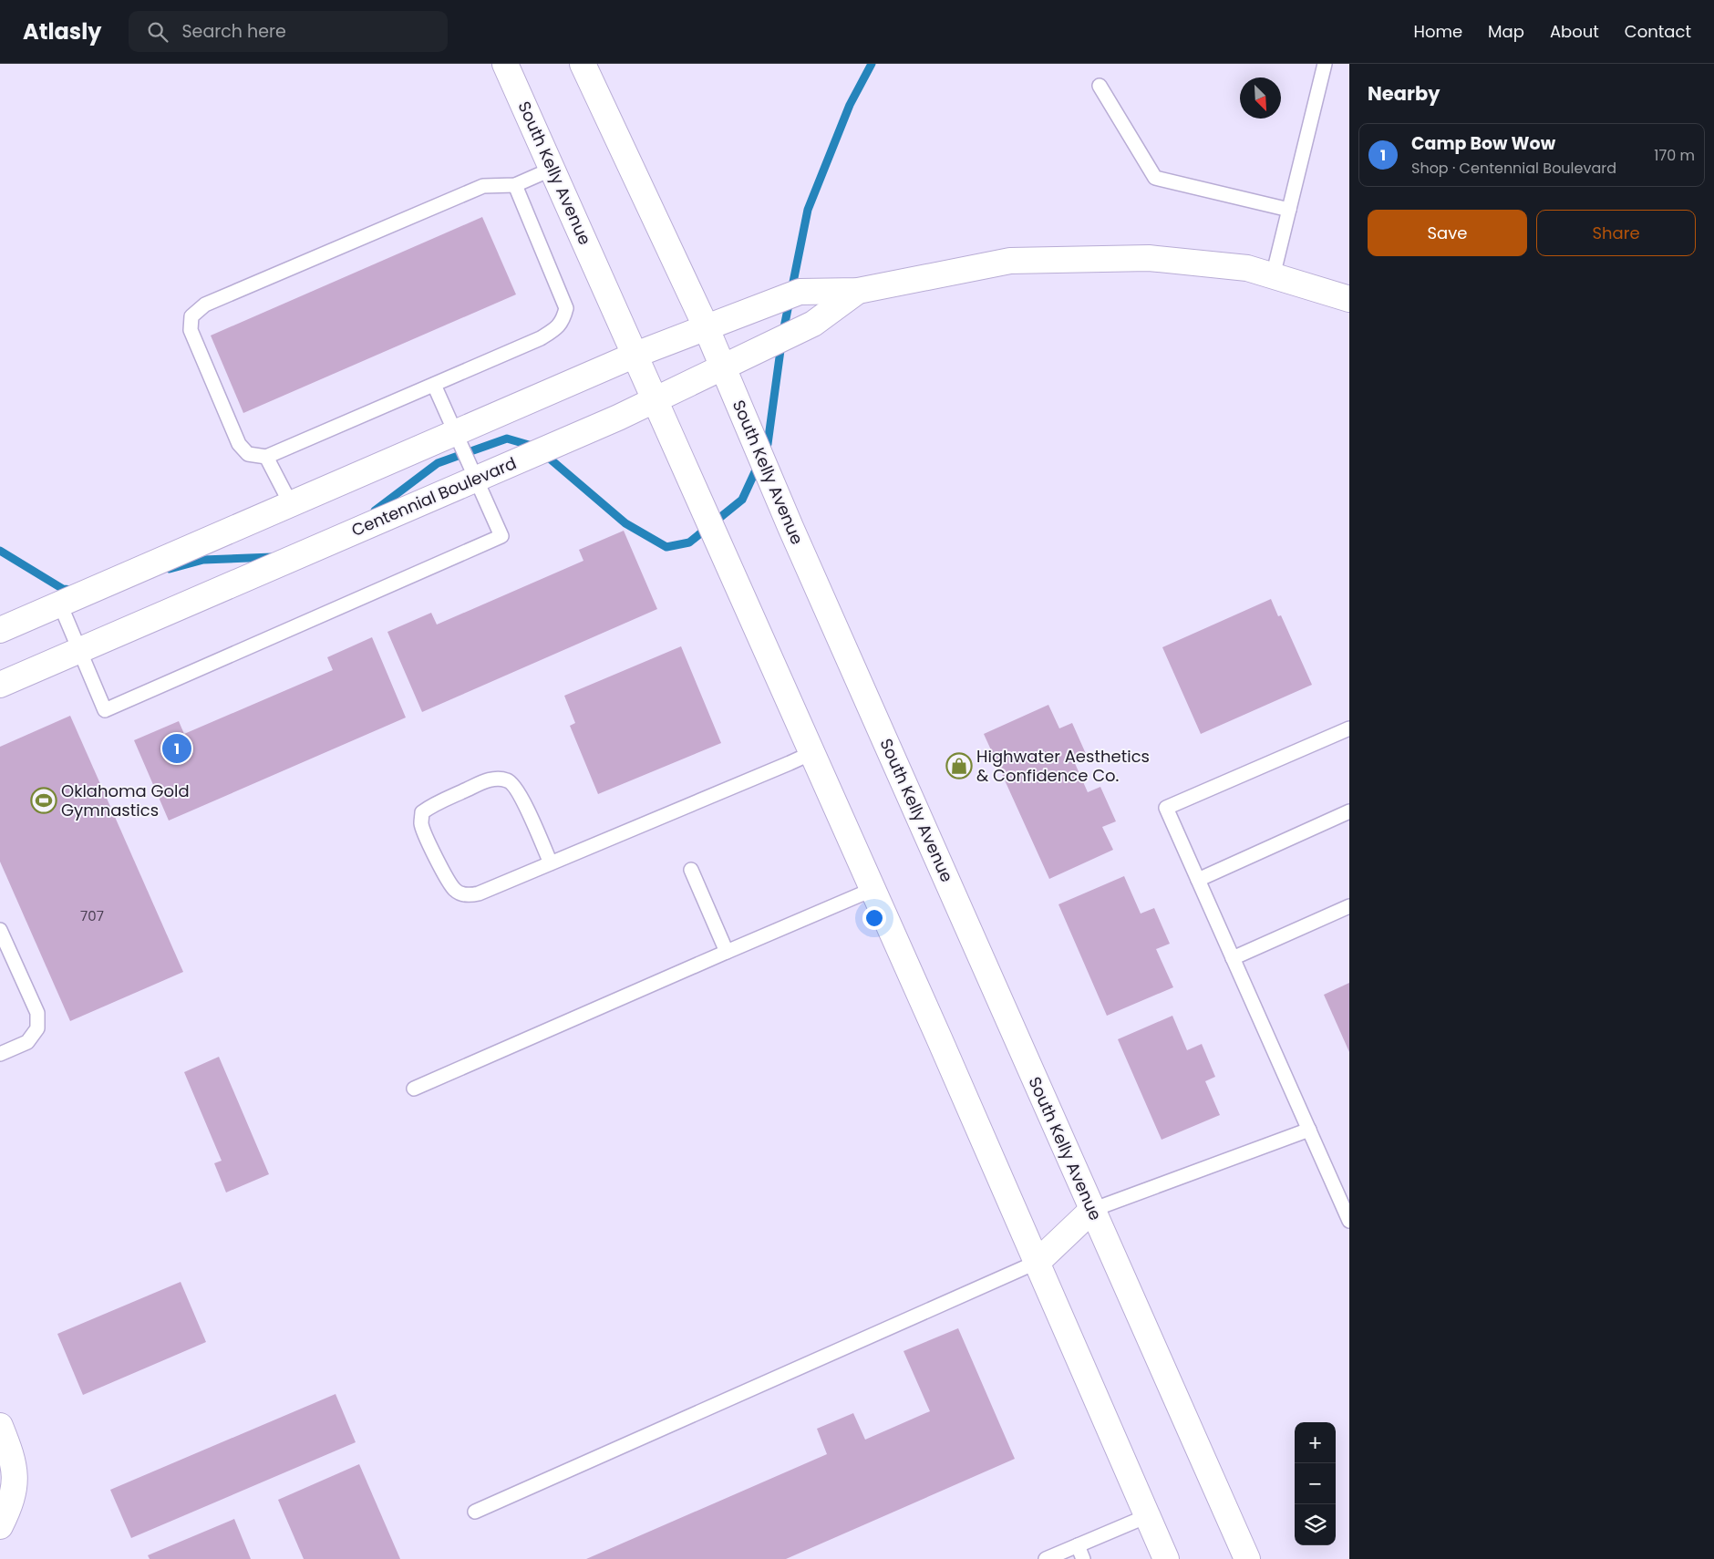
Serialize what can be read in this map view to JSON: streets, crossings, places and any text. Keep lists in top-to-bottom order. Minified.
{"streets":{"main road":["South Kelly Avenue","Centennial Boulevard"]},"crossings":[["South Kelly Avenue","Centennial Boulevard"]],"places":{"shop":["Highwater Aesthetics & Confidence Co."],"sports":["Oklahoma Gold Gymnastics"]},"house_numbers":["707"],"north":"bottom right","page":{"header":"Atlasly","search":"Search here","nav":["Home","Map","About","Contact"],"heading":"Nearby","list":[{"mark":"1","name":"Camp Bow Wow","note":"Shop · Centennial Boulevard","value":"170 m"}],"buttons":["Save","Share"],"pins":"1","map_buttons":["+","−"]}}
